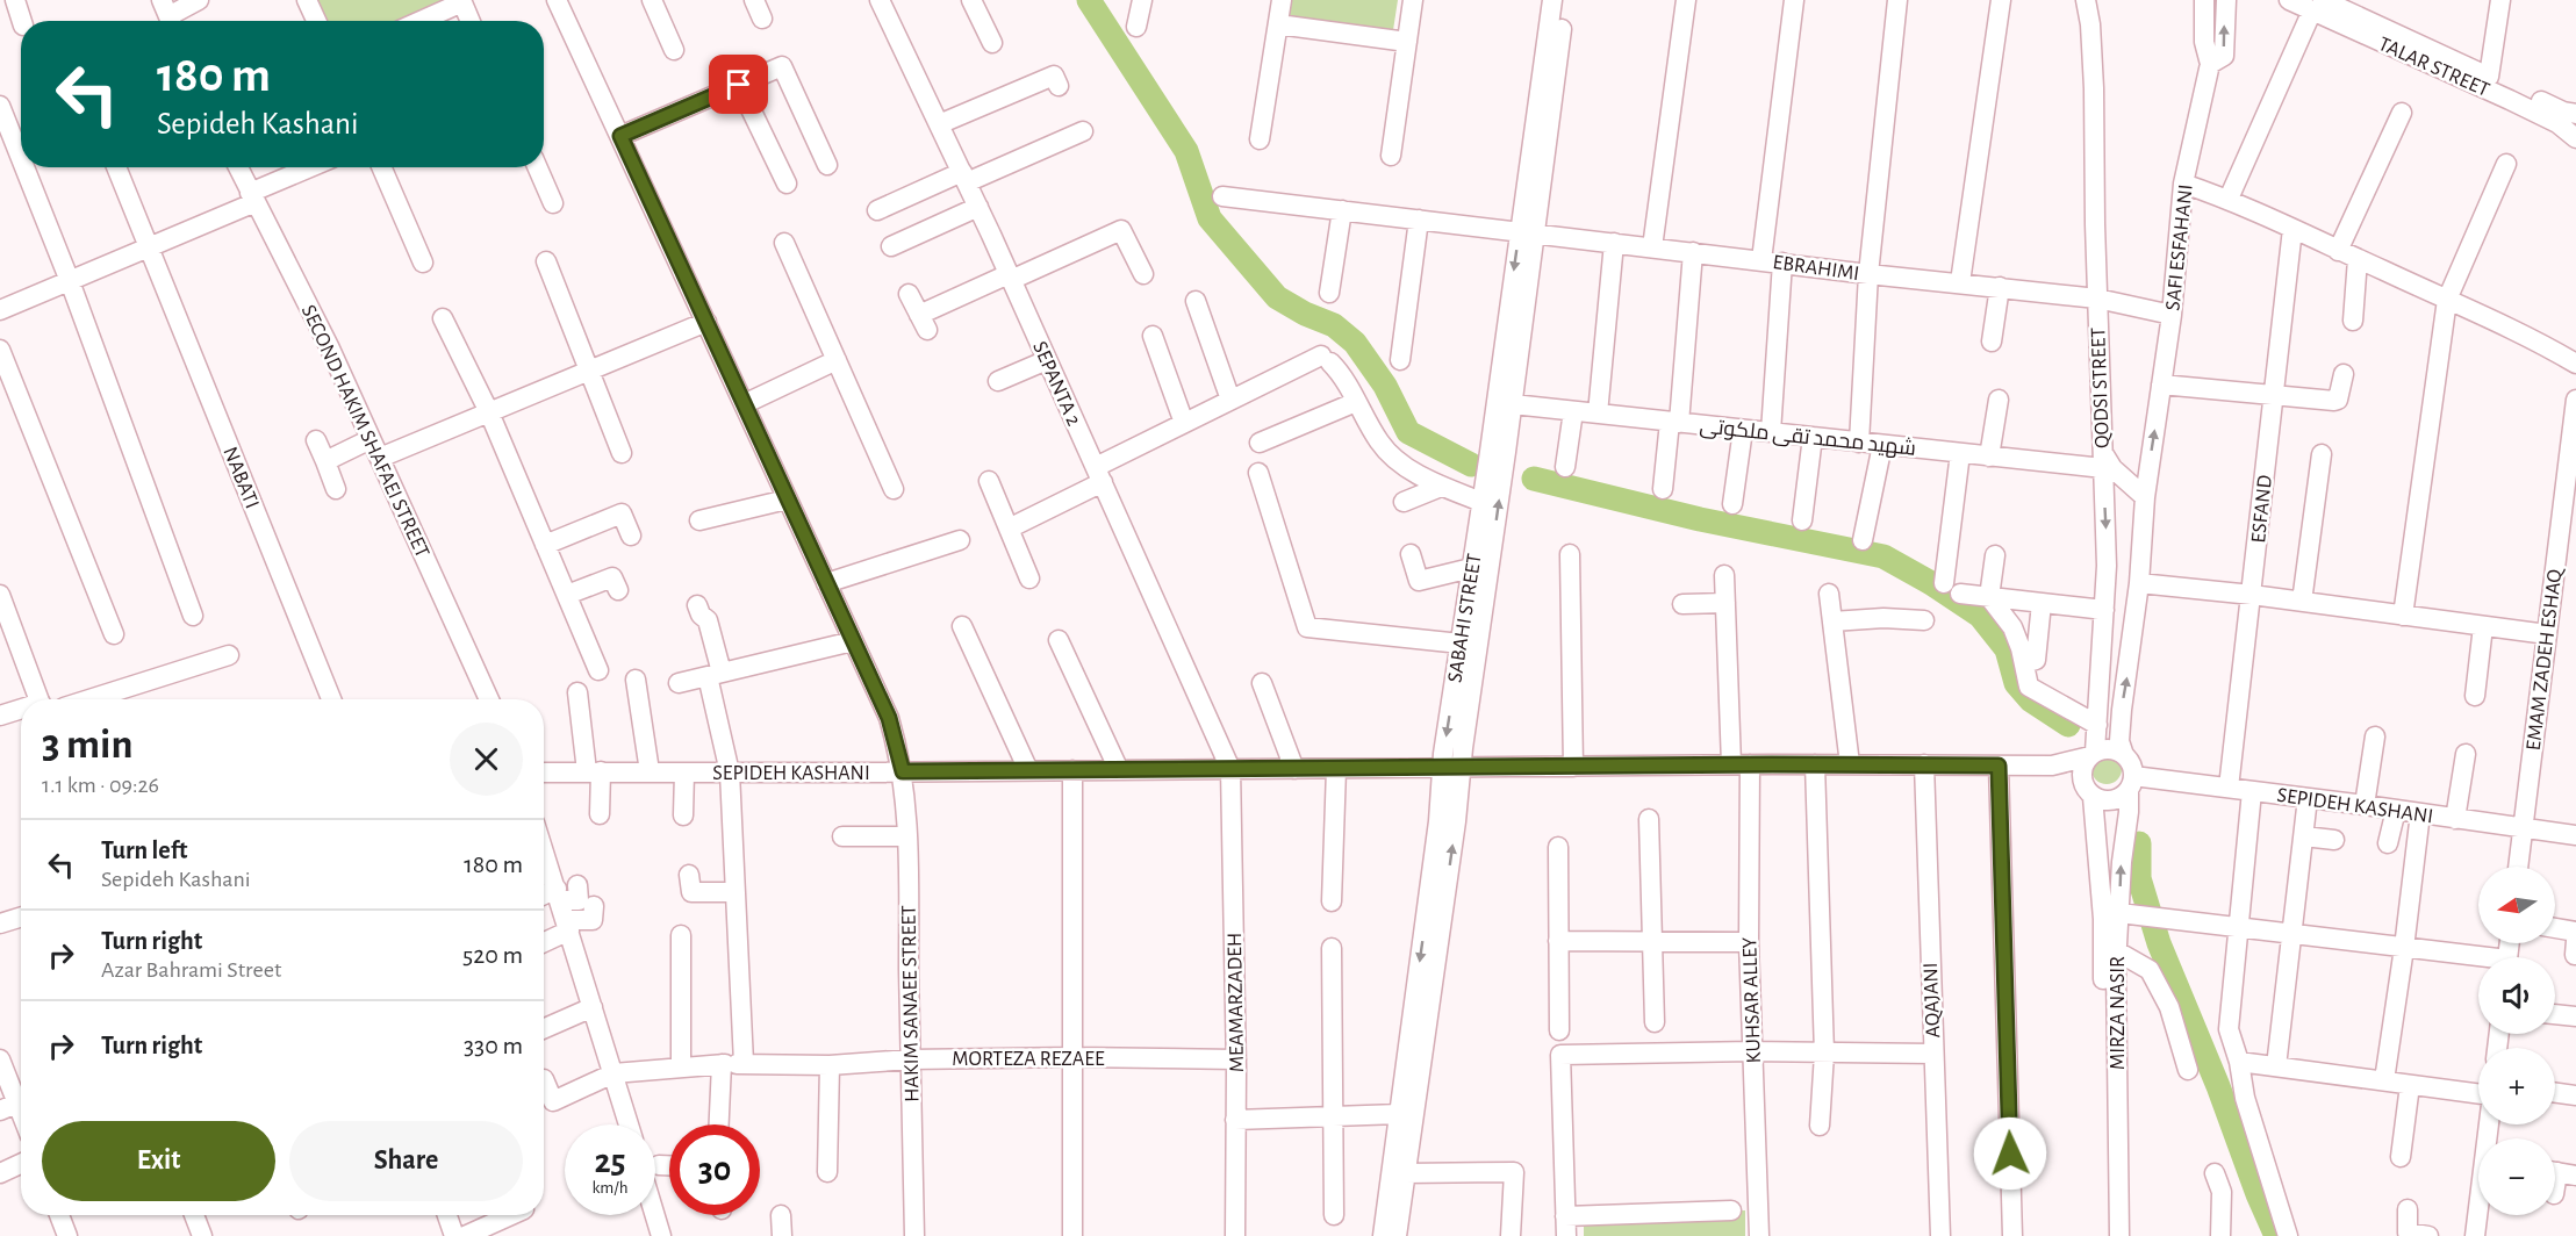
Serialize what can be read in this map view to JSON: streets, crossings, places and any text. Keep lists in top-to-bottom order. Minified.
{"streets":{"street":["TALAR STREET","SAFI ESFAHANI","EBRAHIMI","SEPANTA 2","QODSI STREET","SECOND HAKIM SHAFAEI STREET","شهید محمد تقی ملکوتی","NABATI","ESFAND","SABAHI STREET","EMAM ZADEH ESHAQ","SEPIDEH KASHANI","KUHSAR ALLEY","AQAJANI","MEAMARZADEH","HAKIM SANAEE STREET","MIRZA NASIR","MORTEZA REZAEE"]},"crossings":[["SAFI ESFAHANI","EBRAHIMI"],["EBRAHIMI","QODSI STREET"],["EBRAHIMI","SABAHI STREET"],["SEPANTA 2","SEPIDEH KASHANI"],["SEPANTA 2","MEAMARZADEH"],["QODSI STREET","شهید محمد تقی ملکوتی"],["QODSI STREET","SEPIDEH KASHANI"],["QODSI STREET","MIRZA NASIR"],["شهید محمد تقی ملکوتی","SABAHI STREET"],["ESFAND","SEPIDEH KASHANI"],["SABAHI STREET","SEPIDEH KASHANI"],["EMAM ZADEH ESHAQ","SEPIDEH KASHANI"],["SEPIDEH KASHANI","KUHSAR ALLEY"],["SEPIDEH KASHANI","AQAJANI"],["SEPIDEH KASHANI","MEAMARZADEH"],["SEPIDEH KASHANI","HAKIM SANAEE STREET"],["SEPIDEH KASHANI","MIRZA NASIR"],["MEAMARZADEH","MORTEZA REZAEE"],["HAKIM SANAEE STREET","MORTEZA REZAEE"]],"north":"left","page":{"turn":["180 m","Sepideh Kashani"],"heading":["3 min","1.1 km · 09:26"],"list":[{"name":"Turn left","note":"Sepideh Kashani","value":"180 m"},{"name":"Turn right","note":"Azar Bahrami Street","value":"520 m"},{"name":"Turn right","value":"330 m"}],"map_buttons":["+","−"],"buttons":["Exit","Share"],"speed":"25 km/h","limit":"30"}}
